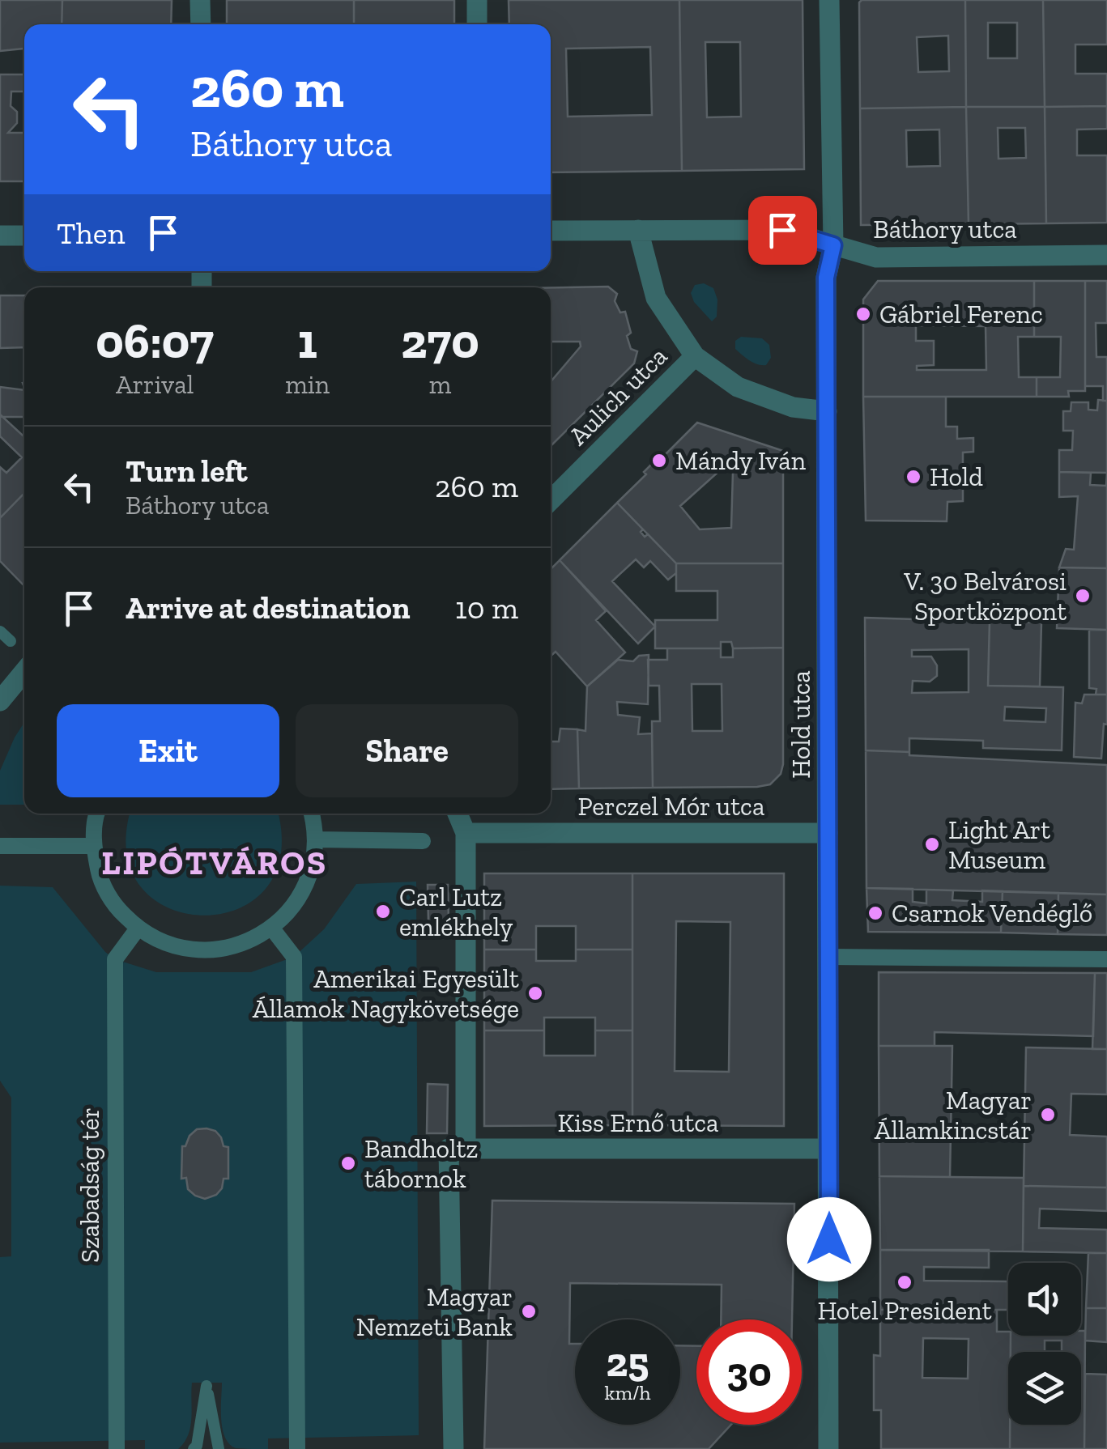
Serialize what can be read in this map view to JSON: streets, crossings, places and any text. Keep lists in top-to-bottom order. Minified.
{"streets":{"street":["Báthory utca","Aulich utca","Hold utca","Perczel Mór utca","Kiss Ernő utca","Szabadság tér"]},"crossings":[["Báthory utca","Aulich utca"],["Báthory utca","Hold utca"],["Aulich utca","Hold utca"],["Hold utca","Perczel Mór utca"],["Hold utca","Kiss Ernő utca"]],"districts":["LIPÓTVÁROS"],"places":["Gábriel Ferenc","Mándy Iván","Hold","V. 30 Belvárosi Sportközpont","Light Art Museum","Carl Lutz emlékhely","Csarnok Vendéglő","Amerikai Egyesült Államok Nagykövetsége","Magyar Államkincstár","Bandholtz tábornok","Hotel President","Magyar Nemzeti Bank"],"page":{"turn":["260 m","Báthory utca"],"then":"Then","eta":["06:07","Arrival","1","min","270","m"],"list":[{"name":"Turn left","note":"Báthory utca","value":"260 m"},{"name":"Arrive at destination","value":"10 m"}],"buttons":["Exit","Share"],"speed":"25 km/h","limit":"30"}}
